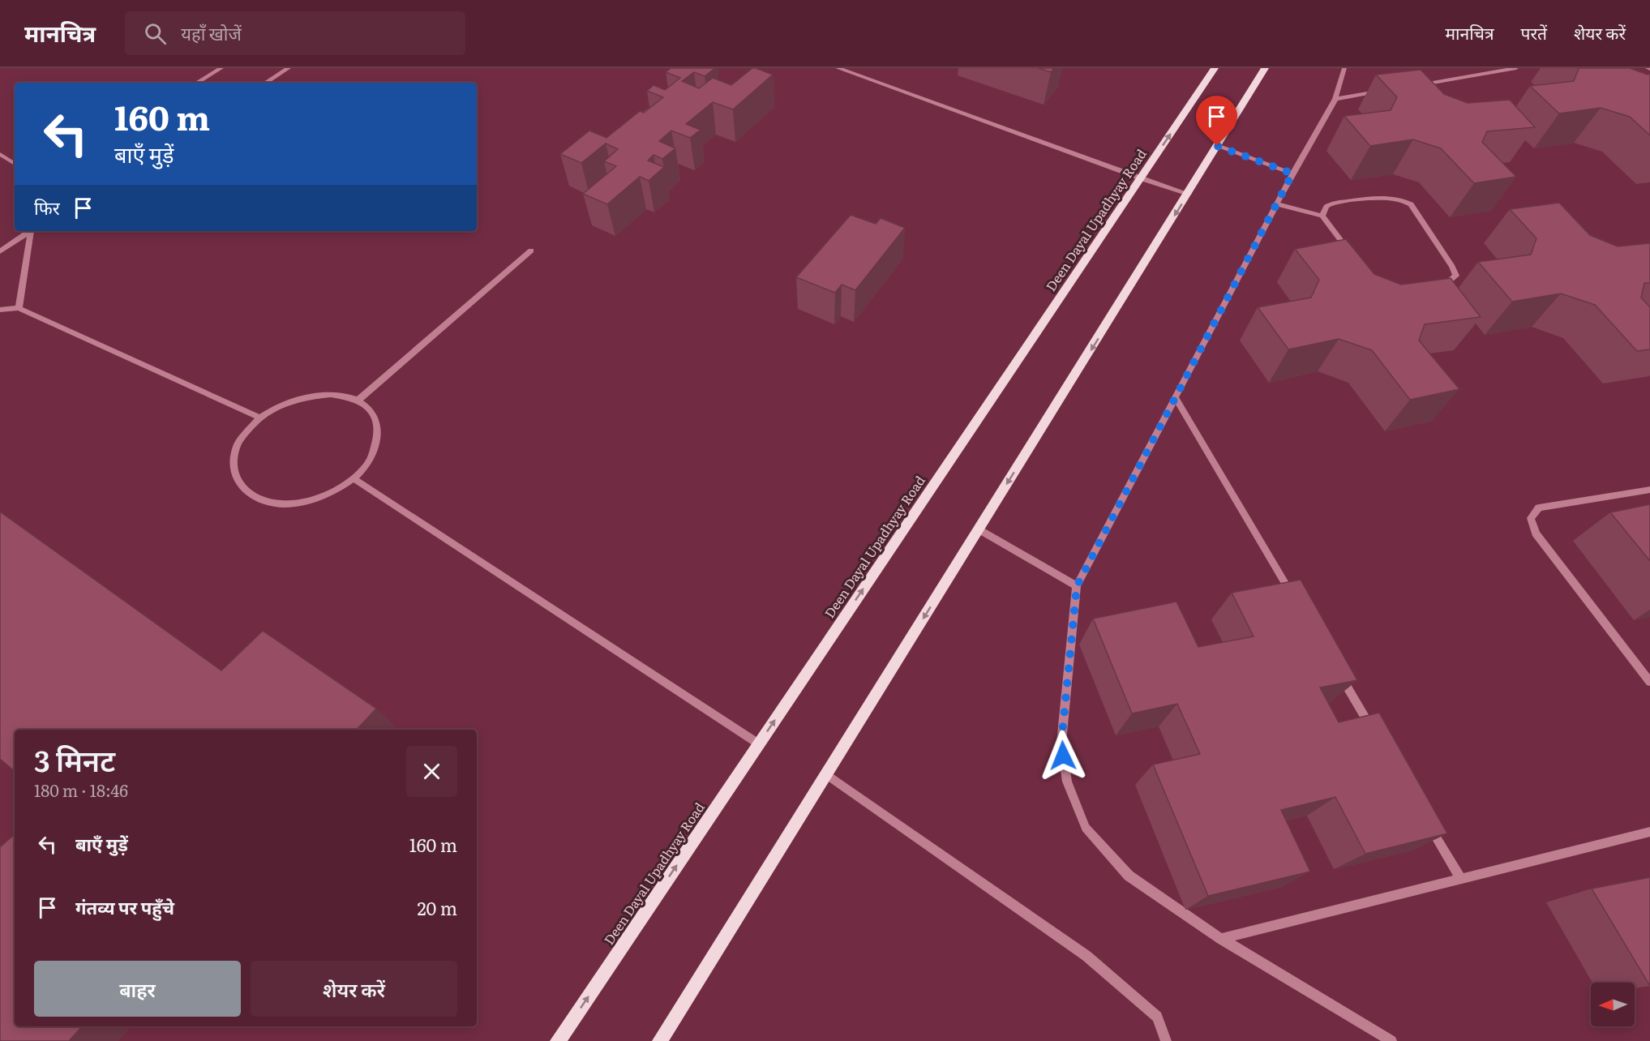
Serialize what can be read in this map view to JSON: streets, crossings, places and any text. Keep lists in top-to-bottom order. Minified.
{"streets":{"main road":["Deen Dayal Upadhyay Road"]},"north":"left","page":{"header":"मानचित्र","search":"यहाँ खोजें","nav":["मानचित्र","परतें","शेयर करें"],"turn":["160 m","बाएँ मुड़ें"],"then":"फिर","heading":["3 मिनट","180 m · 18:46"],"list":[{"name":"बाएँ मुड़ें","value":"160 m"},{"name":"गंतव्य पर पहुँचे","value":"20 m"}],"buttons":["बाहर","शेयर करें"]}}
